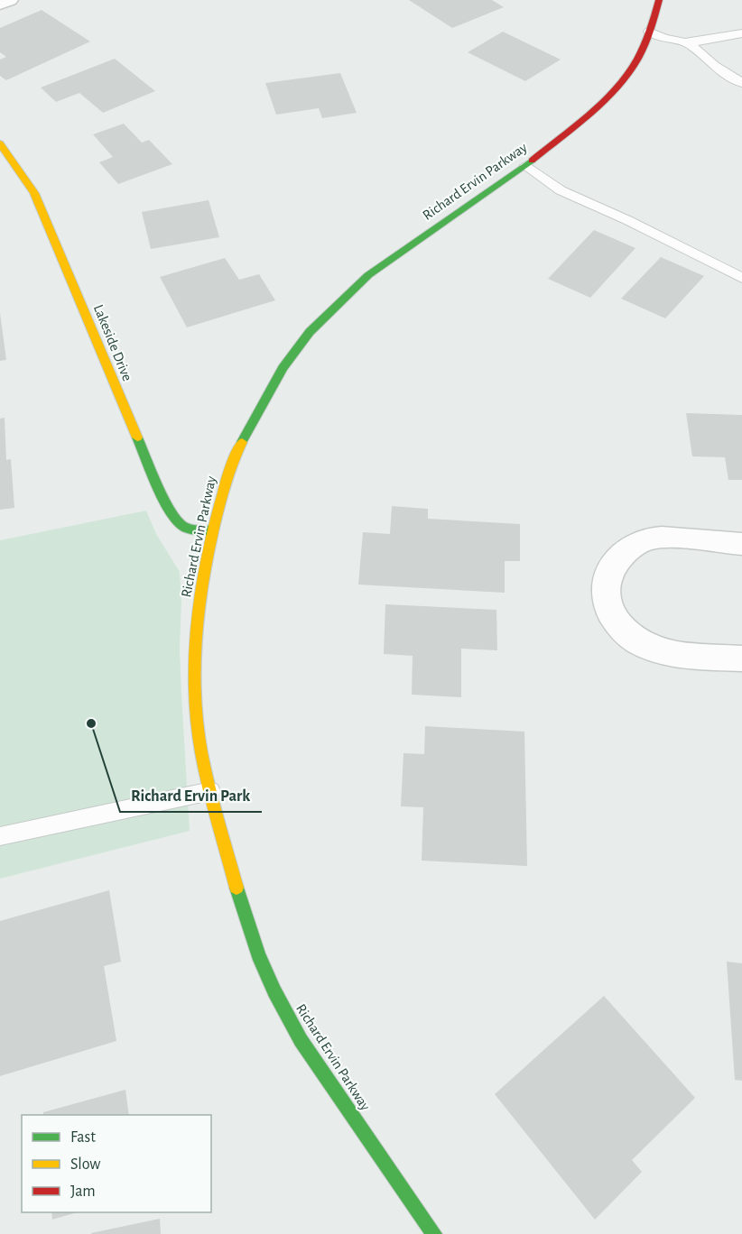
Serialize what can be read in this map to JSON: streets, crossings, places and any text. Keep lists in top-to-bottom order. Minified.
{"streets":{"street":["Richard Ervin Parkway","Lakeside Drive"]},"crossings":[["Richard Ervin Parkway","Lakeside Drive"]],"places":["Richard Ervin Park"],"legend":["Fast","Slow","Jam"]}
